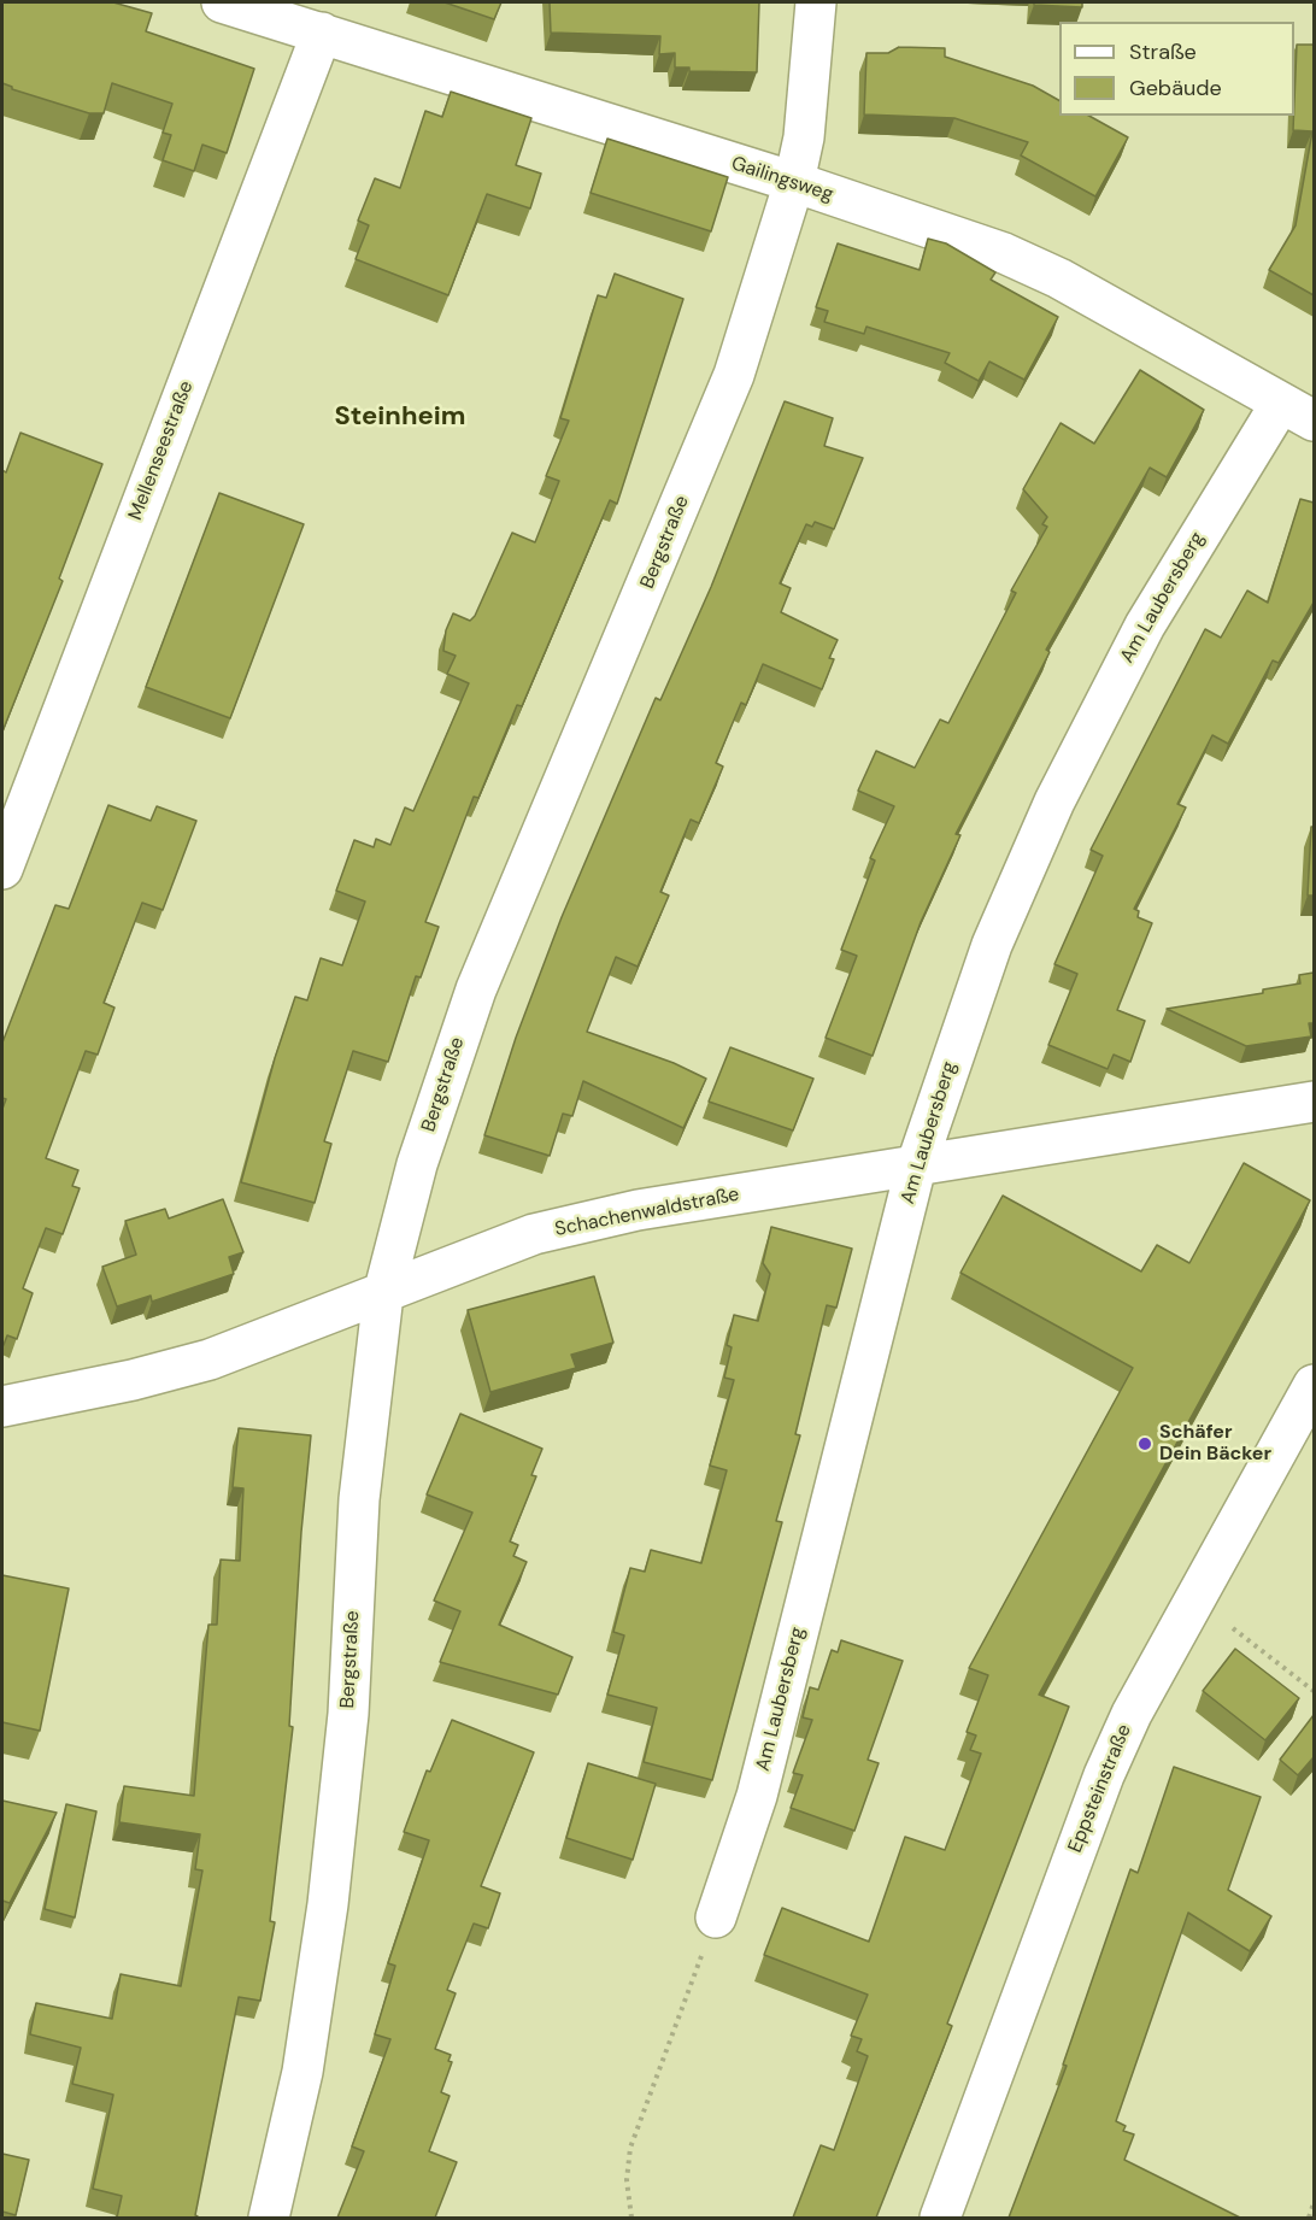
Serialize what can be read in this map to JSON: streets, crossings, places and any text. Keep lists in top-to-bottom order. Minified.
{"streets":{"street":["Gailingsweg","Mellenseestraße","Bergstraße","Am Laubersberg","Schachenwaldstraße","Eppsteinstraße"]},"crossings":[["Gailingsweg","Mellenseestraße"],["Gailingsweg","Bergstraße"],["Gailingsweg","Am Laubersberg"],["Bergstraße","Schachenwaldstraße"],["Am Laubersberg","Schachenwaldstraße"]],"districts":["Steinheim"],"places":["Schäfer Dein Bäcker"],"legend":["Straße","Gebäude"]}
